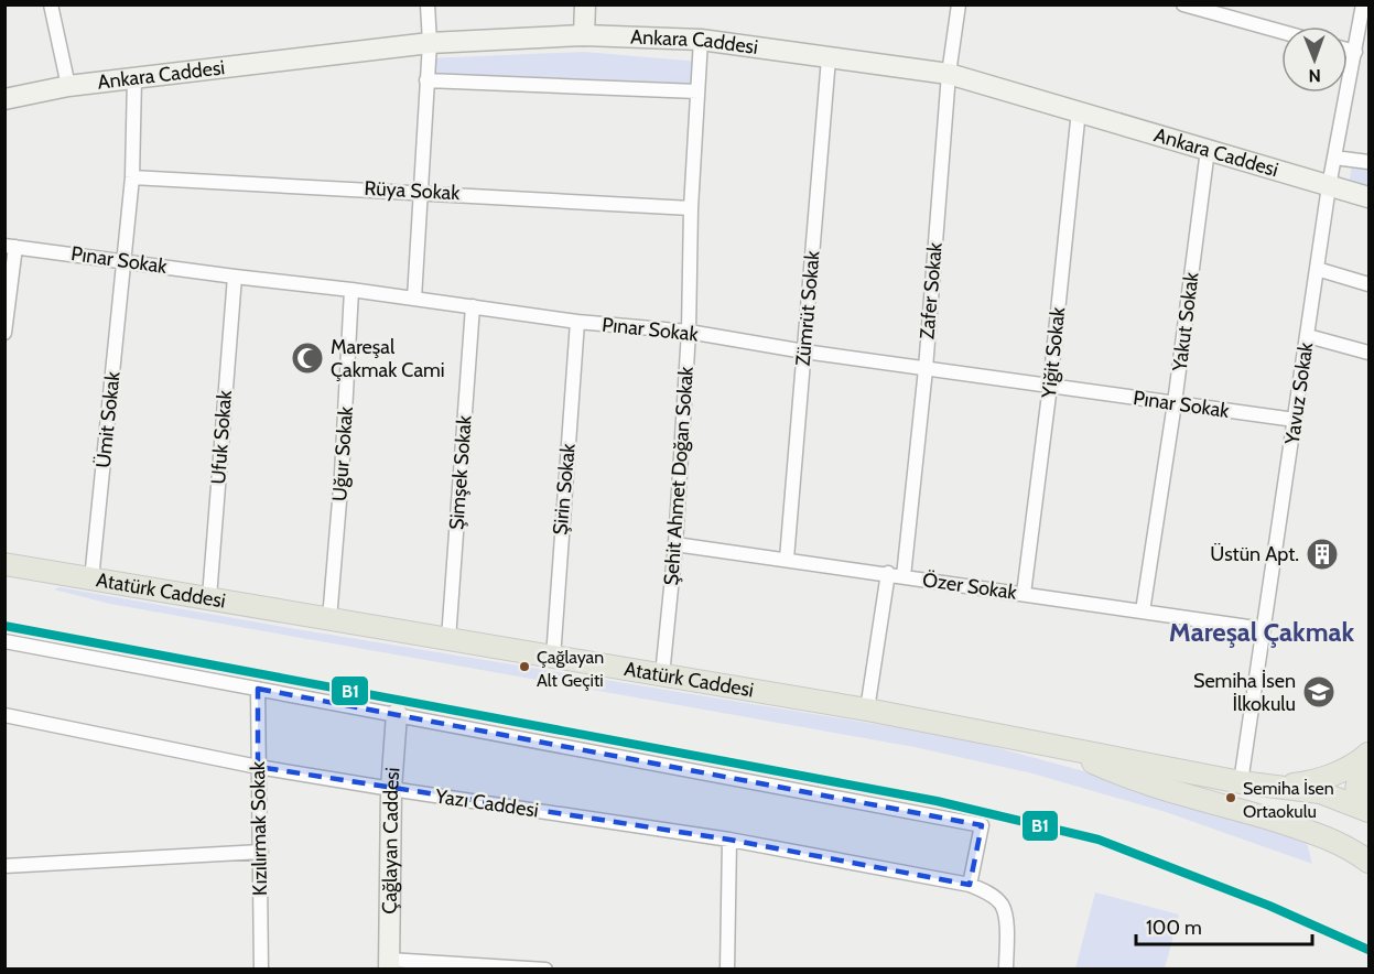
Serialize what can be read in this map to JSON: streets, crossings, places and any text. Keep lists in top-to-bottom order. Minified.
{"streets":{"main road":["Ankara Caddesi","Atatürk Caddesi","Çağlayan Caddesi"],"street":["Rüya Sokak","Pınar Sokak","Zafer Sokak","Zümrüt Sokak","Yakut Sokak","Yiğit Sokak","Yavuz Sokak","Ümit Sokak","Ufuk Sokak","Uğur Sokak","Şimşek Sokak","Şehit Ahmet Doğan Sokak","Şirin Sokak","Özer Sokak","Yazı Caddesi","Kızılırmak Sokak"]},"crossings":[["Ankara Caddesi","Zafer Sokak"],["Ankara Caddesi","Zümrüt Sokak"],["Ankara Caddesi","Yakut Sokak"],["Ankara Caddesi","Yiğit Sokak"],["Ankara Caddesi","Yavuz Sokak"],["Ankara Caddesi","Ümit Sokak"],["Ankara Caddesi","Şehit Ahmet Doğan Sokak"],["Rüya Sokak","Ümit Sokak"],["Rüya Sokak","Şehit Ahmet Doğan Sokak"],["Pınar Sokak","Zafer Sokak"],["Pınar Sokak","Zümrüt Sokak"],["Pınar Sokak","Yakut Sokak"],["Pınar Sokak","Yiğit Sokak"],["Pınar Sokak","Yavuz Sokak"],["Pınar Sokak","Ümit Sokak"],["Pınar Sokak","Ufuk Sokak"],["Pınar Sokak","Uğur Sokak"],["Pınar Sokak","Şimşek Sokak"],["Pınar Sokak","Şehit Ahmet Doğan Sokak"],["Pınar Sokak","Şirin Sokak"],["Zafer Sokak","Özer Sokak"],["Zümrüt Sokak","Özer Sokak"],["Yakut Sokak","Özer Sokak"],["Yiğit Sokak","Özer Sokak"],["Yavuz Sokak","Özer Sokak"],["Yavuz Sokak","Atatürk Caddesi"],["Ümit Sokak","Atatürk Caddesi"],["Ufuk Sokak","Atatürk Caddesi"],["Uğur Sokak","Atatürk Caddesi"],["Şimşek Sokak","Atatürk Caddesi"],["Şehit Ahmet Doğan Sokak","Özer Sokak"],["Şehit Ahmet Doğan Sokak","Atatürk Caddesi"],["Şirin Sokak","Atatürk Caddesi"],["Yazı Caddesi","Kızılırmak Sokak"],["Yazı Caddesi","Çağlayan Caddesi"]],"districts":["Mareşal Çakmak"],"places":{"mosque":["Mareşal Çakmak Cami"],"building":["Üstün Apt."],"other":["Çağlayan Alt Geçiti","Semiha İsen Ortaokulu"],"school or university":["Semiha İsen İlkokulu"]},"lines":["transit line B1"],"scale_bar":"100 m","north":"bottom"}
